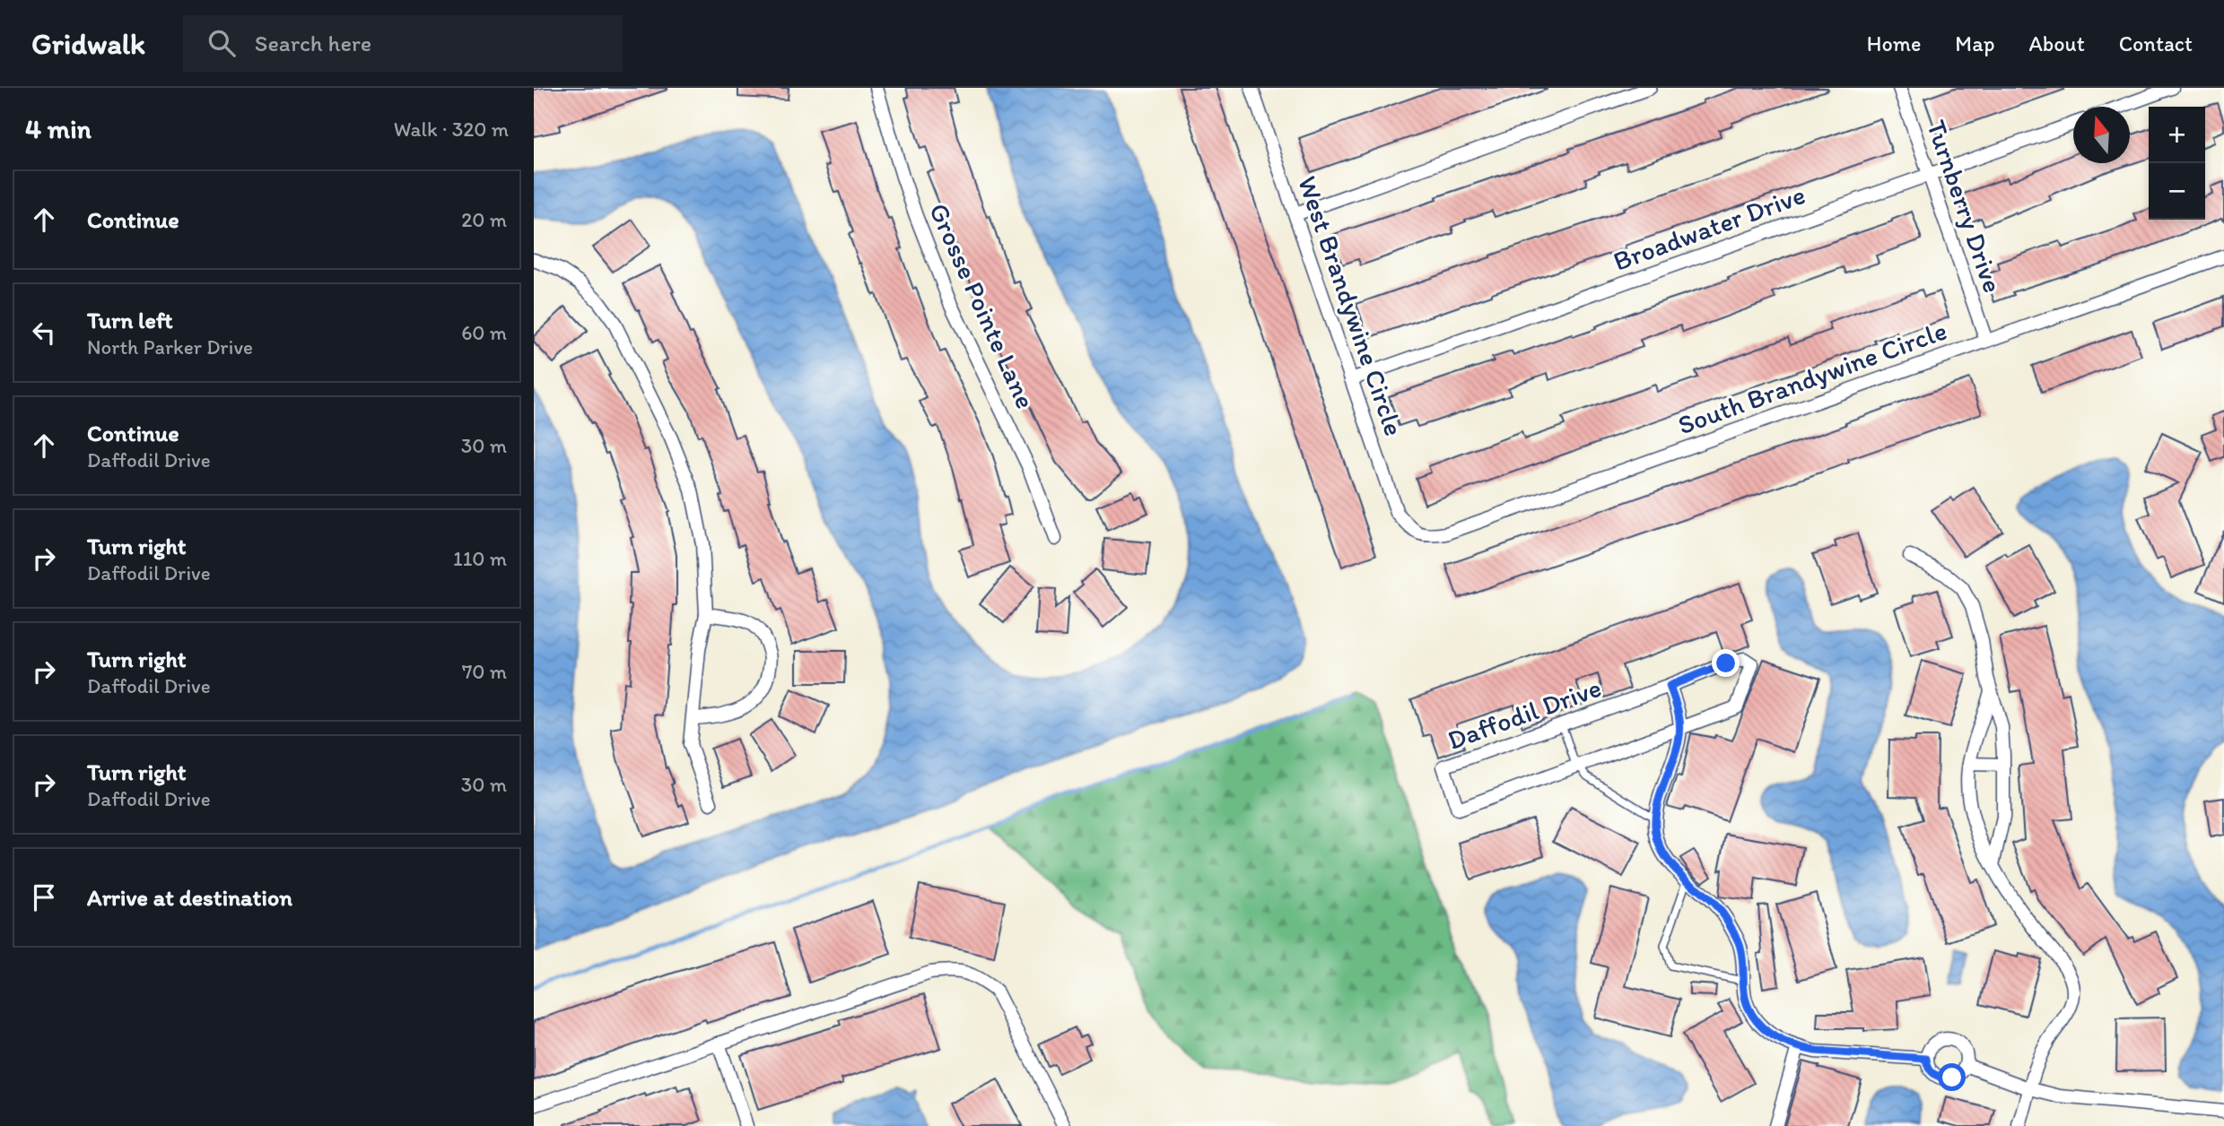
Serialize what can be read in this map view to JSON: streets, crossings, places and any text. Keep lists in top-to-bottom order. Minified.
{"streets":{"street":["Turnberry Drive","Broadwater Drive","Grosse Pointe Lane","West Brandywine Circle","South Brandywine Circle","Daffodil Drive"]},"crossings":[["Turnberry Drive","Broadwater Drive"],["Turnberry Drive","South Brandywine Circle"],["Broadwater Drive","West Brandywine Circle"],["West Brandywine Circle","South Brandywine Circle"]],"north":"top","page":{"header":"Gridwalk","search":"Search here","nav":["Home","Map","About","Contact"],"heading":["4 min","Walk · 320 m"],"map_buttons":["+","−"],"list":[["Continue","20 m"],["Turn left","North Parker Drive","60 m"],["Continue","Daffodil Drive","30 m"],["Turn right","Daffodil Drive","110 m"],["Turn right","Daffodil Drive","70 m"],["Turn right","Daffodil Drive","30 m"],"Arrive at destination"]}}
